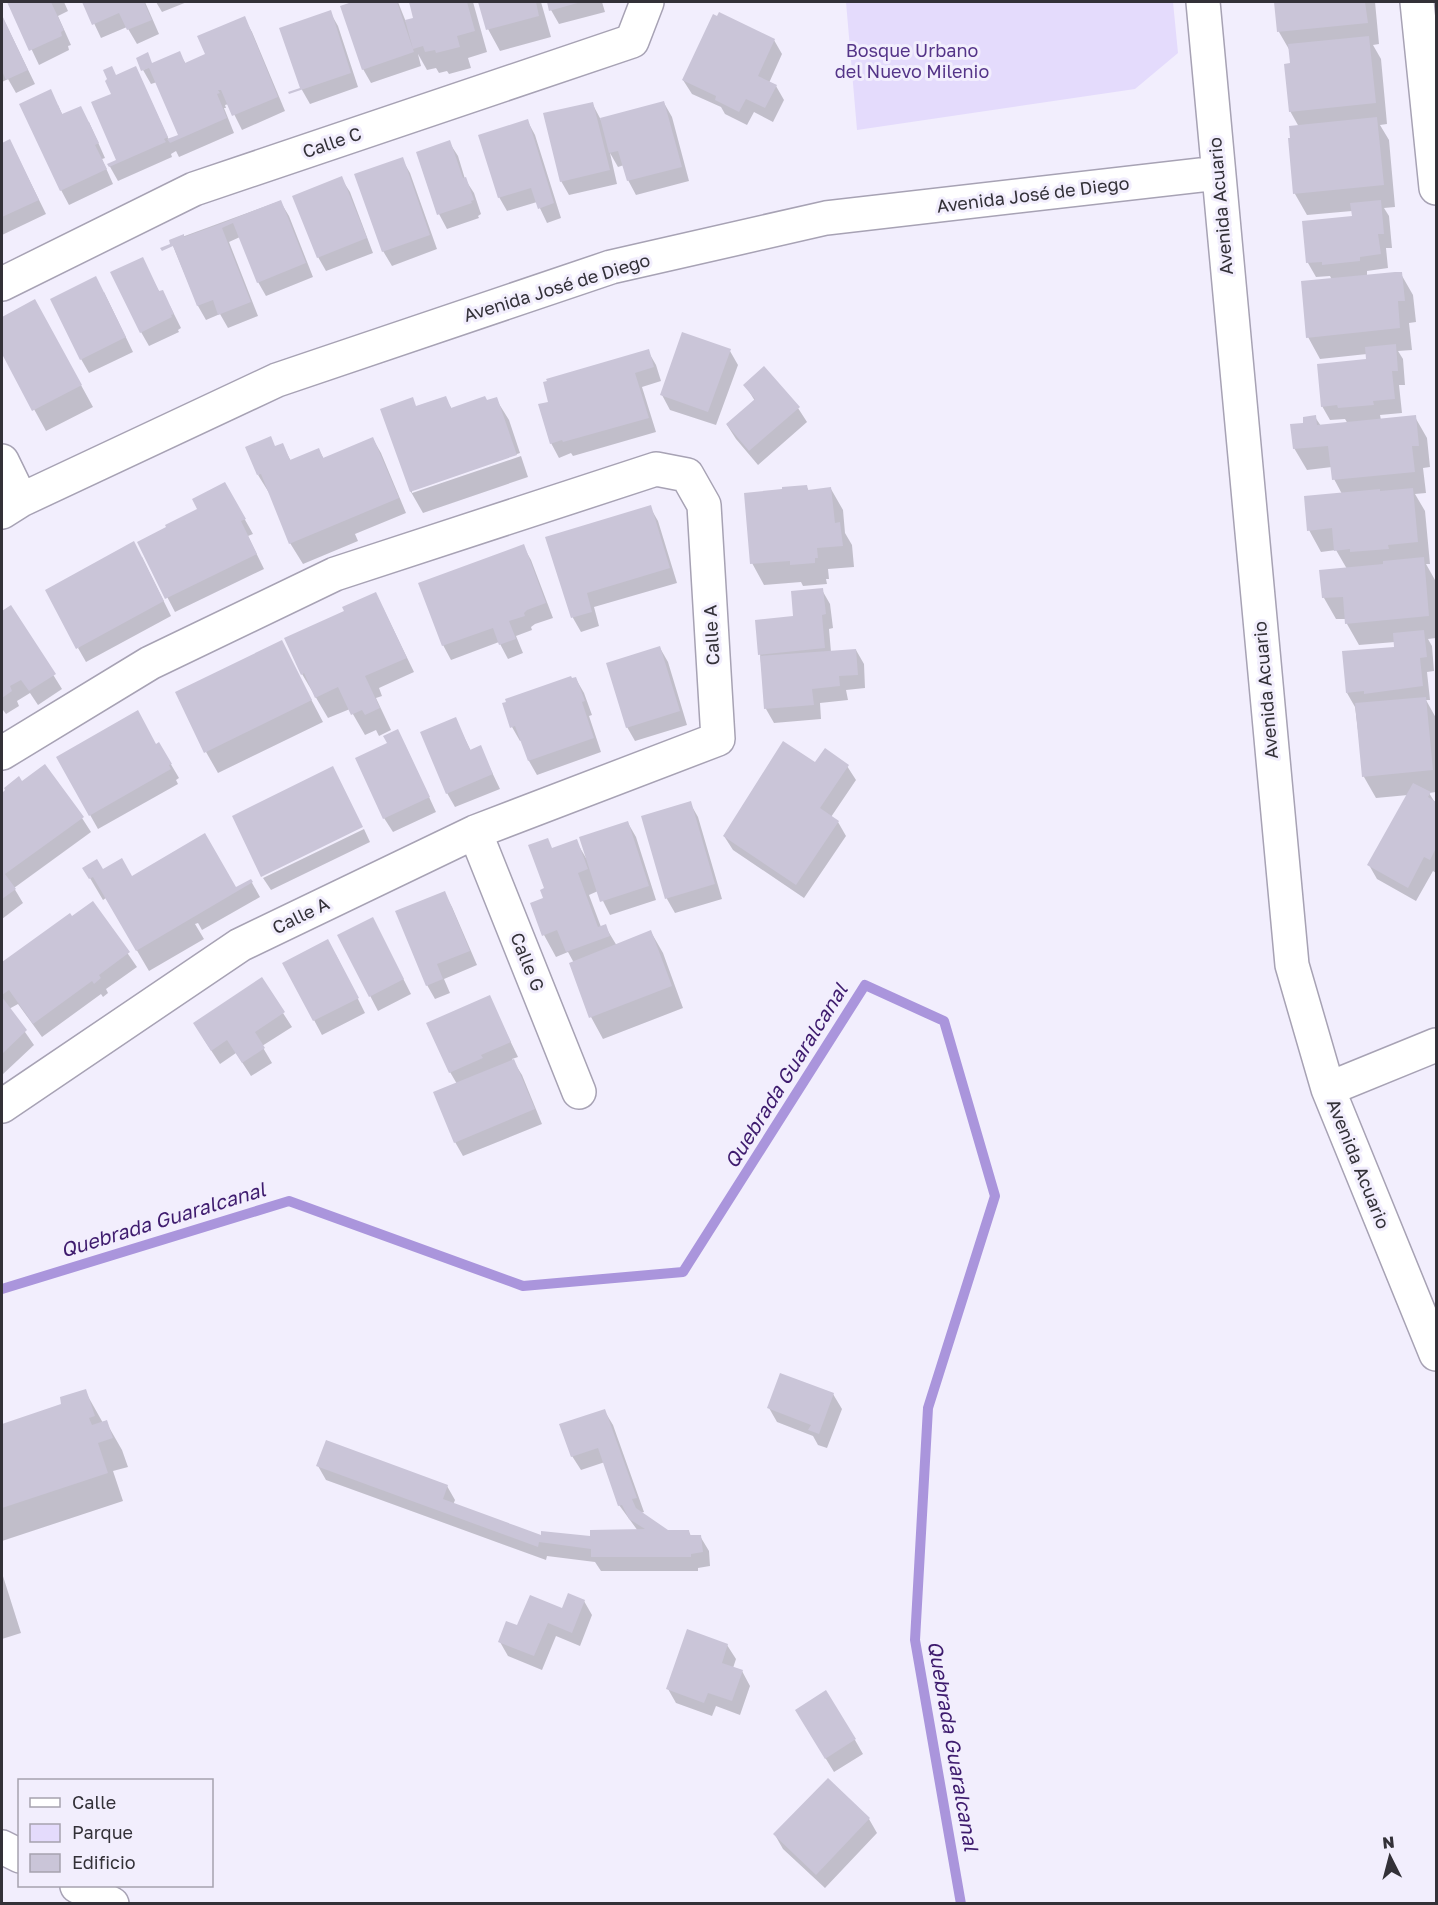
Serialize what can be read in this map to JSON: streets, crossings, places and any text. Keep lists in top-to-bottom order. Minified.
{"streets":{"street":["Calle C","Avenida José de Diego","Avenida Acuario","Calle A","Calle G"]},"crossings":[["Avenida José de Diego","Avenida Acuario"],["Calle A","Calle G"]],"water":["Quebrada Guaralcanal"],"parks":["Bosque Urbano del Nuevo Milenio"],"legend":["Calle","Parque","Edificio"],"north":"top"}
